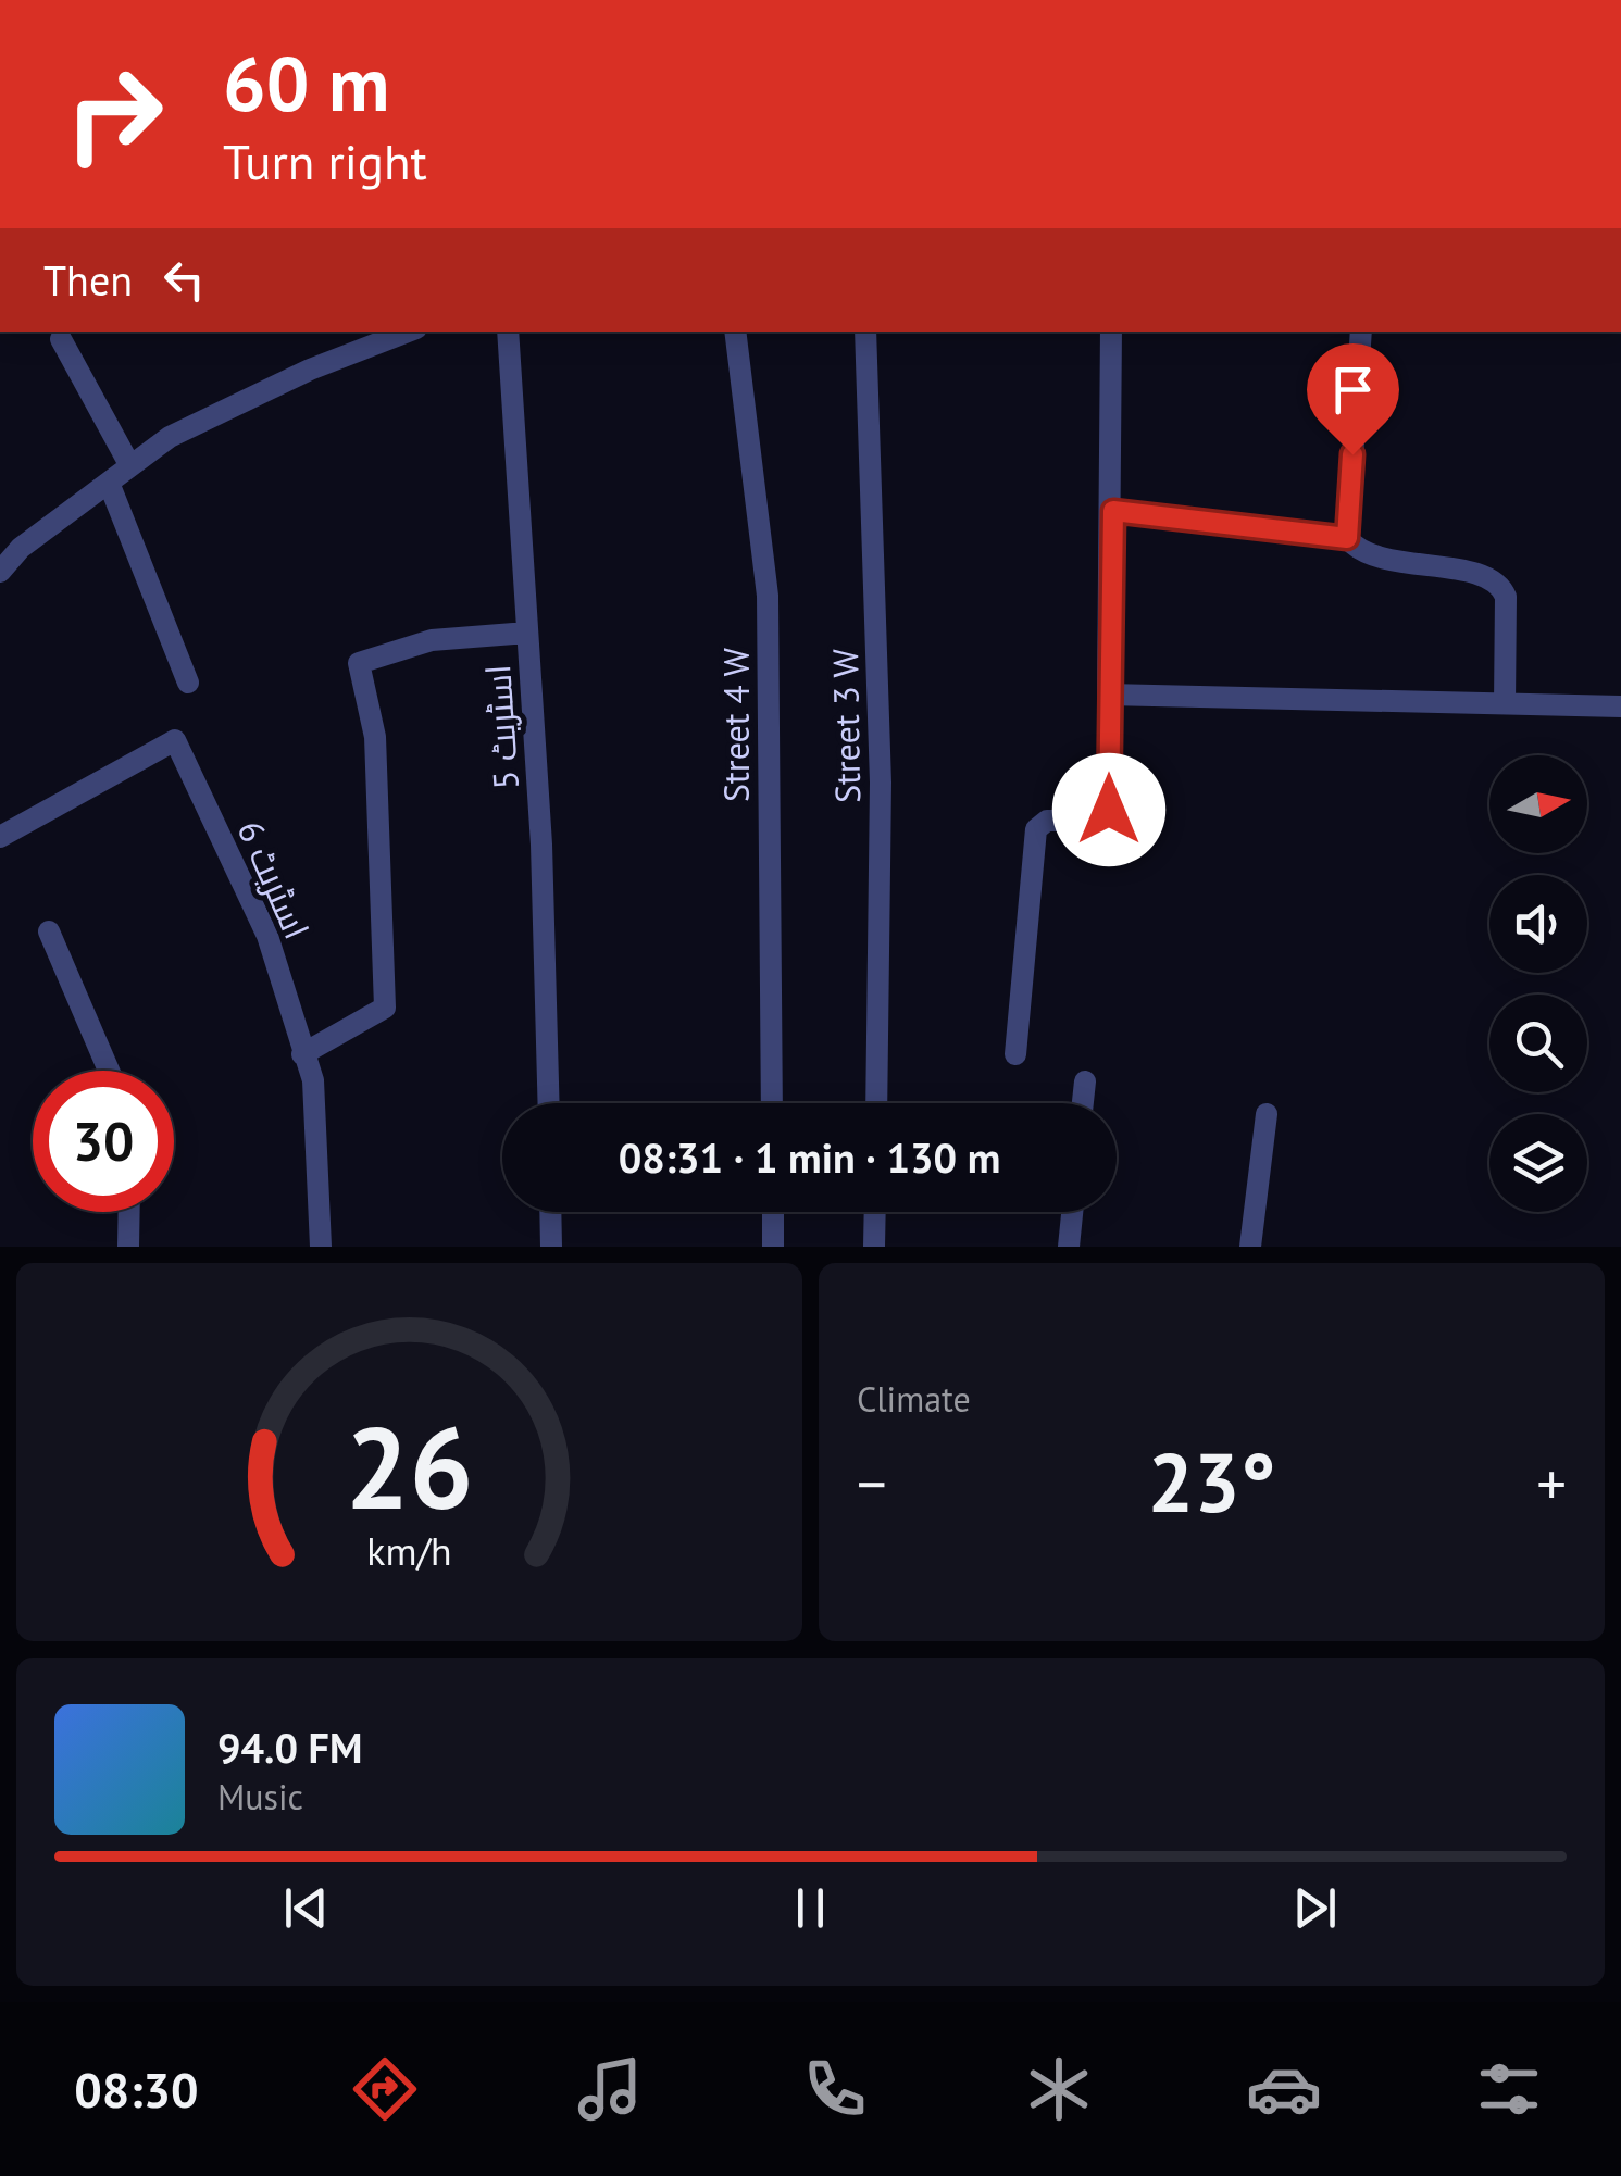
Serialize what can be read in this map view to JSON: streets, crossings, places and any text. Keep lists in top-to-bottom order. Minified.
{"streets":{"street":["Street 4 W","Street 3 W","اسٹریٹ 5","اسٹریٹ 6"]},"north":"right","page":{"turn":["60 m","Turn right"],"then":"Then","limit":"30","trip":"08:31 · 1 min · 130 m","tile":"Climate","heat":["−","23°","+"],"song":["94.0 FM","Music"],"tabs":"08:30","gauge":["26","km/h"]}}
